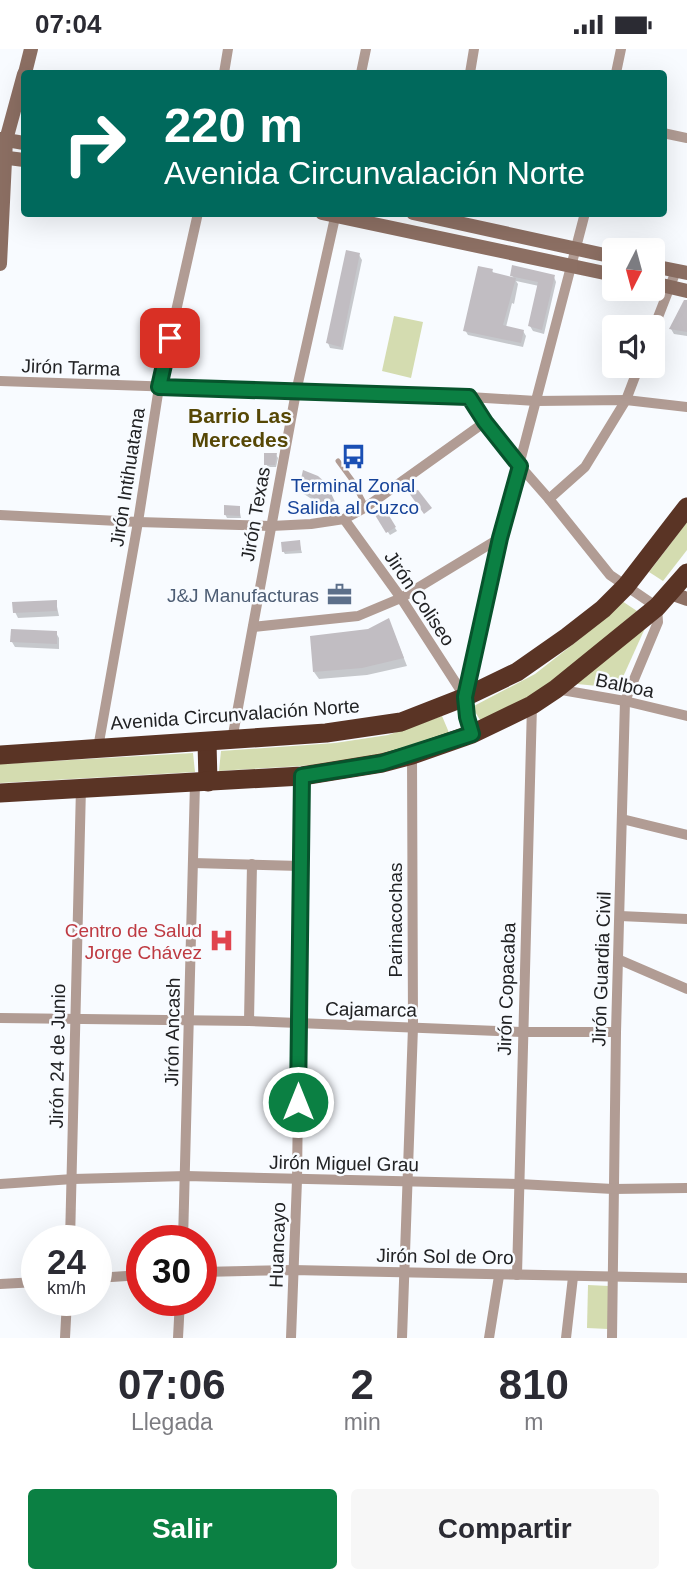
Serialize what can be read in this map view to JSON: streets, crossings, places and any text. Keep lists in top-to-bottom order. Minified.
{"streets":{"highway":["Avenida Circunvalación Norte"],"street":["Jirón Tarma","Jirón Intihuatana","Jirón Texas","Jirón Coliseo","Balboa","Parinacochas","Jirón Guardia Civil","Jirón Copacaba","Cajamarca","Jirón Ancash","Jirón 24 de Junio","Jirón Miguel Grau","Huancayo","Jirón Sol de Oro"]},"crossings":[["Jirón Tarma","Jirón Intihuatana"],["Jirón Tarma","Jirón Texas"],["Jirón Intihuatana","Avenida Circunvalación Norte"],["Jirón Texas","Avenida Circunvalación Norte"],["Jirón Coliseo","Avenida Circunvalación Norte"],["Balboa","Jirón Guardia Civil"],["Parinacochas","Cajamarca"],["Parinacochas","Jirón Miguel Grau"],["Parinacochas","Jirón Sol de Oro"],["Jirón Guardia Civil","Cajamarca"],["Jirón Guardia Civil","Jirón Miguel Grau"],["Jirón Guardia Civil","Jirón Sol de Oro"],["Jirón Copacaba","Cajamarca"],["Jirón Copacaba","Jirón Miguel Grau"],["Jirón Copacaba","Jirón Sol de Oro"],["Cajamarca","Jirón Ancash"],["Cajamarca","Jirón 24 de Junio"],["Cajamarca","Huancayo"],["Jirón Ancash","Jirón Miguel Grau"],["Jirón 24 de Junio","Jirón Miguel Grau"],["Jirón Miguel Grau","Huancayo"],["Huancayo","Jirón Sol de Oro"]],"districts":["Barrio Las Mercedes"],"places":{"bus stop":["Terminal Zonal Salida al Cuzco"],"office":["J&J Manufacturas"],"hospital":["Centro de Salud Jorge Chávez"]},"north":"bottom","page":{"status":"07:04","turn":["220 m","Avenida Circunvalación Norte"],"speed":"24 km/h","limit":"30","eta":["07:06","Llegada","2","min","810","m"],"buttons":["Salir","Compartir"]}}
